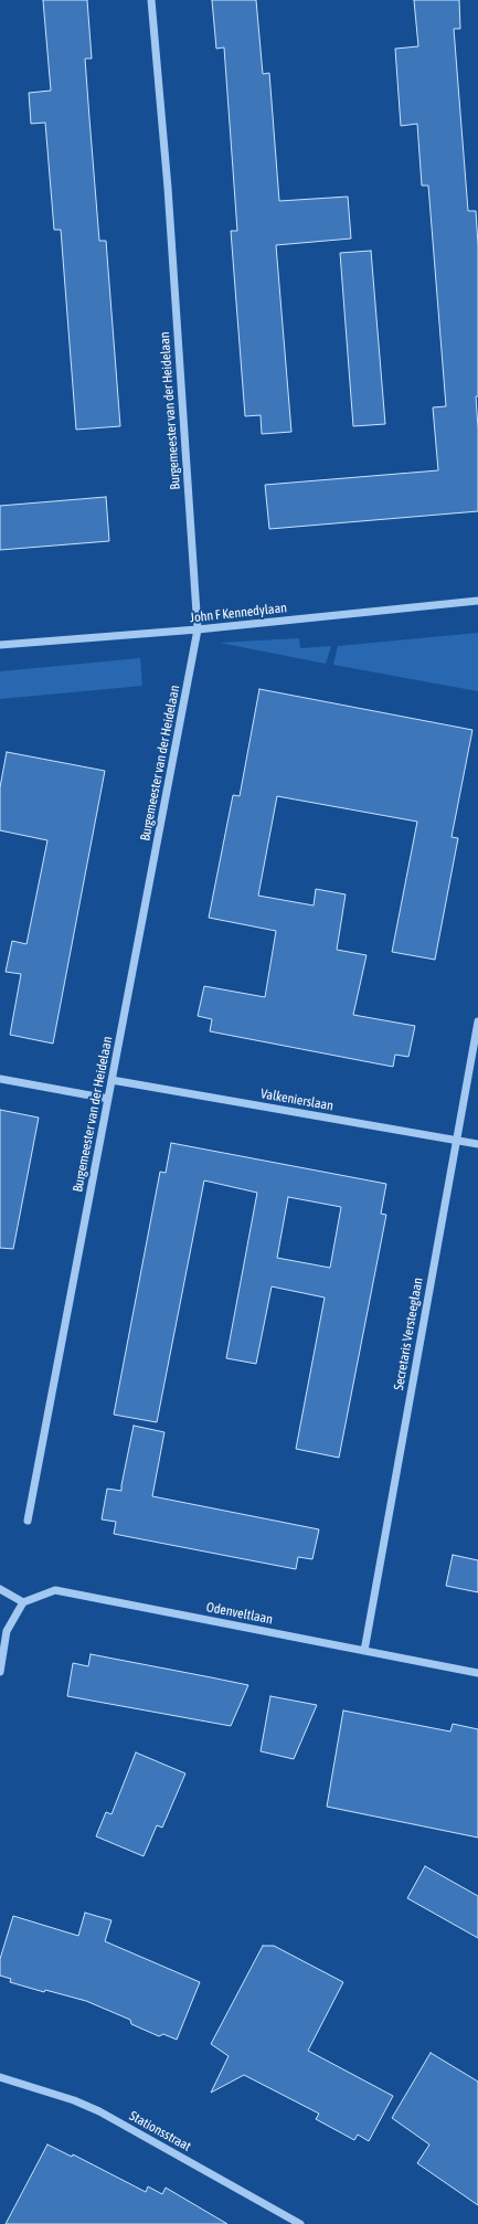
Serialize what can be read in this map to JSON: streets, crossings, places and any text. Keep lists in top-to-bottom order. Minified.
{"streets":{"street":["Burgemeester van der Heidelaan","John F Kennedylaan","Valkenierslaan","Secretaris Versteeglaan","Odenveltlaan","Stationsstraat"]},"crossings":[["Burgemeester van der Heidelaan","John F Kennedylaan"],["Burgemeester van der Heidelaan","Valkenierslaan"],["Valkenierslaan","Secretaris Versteeglaan"],["Secretaris Versteeglaan","Odenveltlaan"]]}
